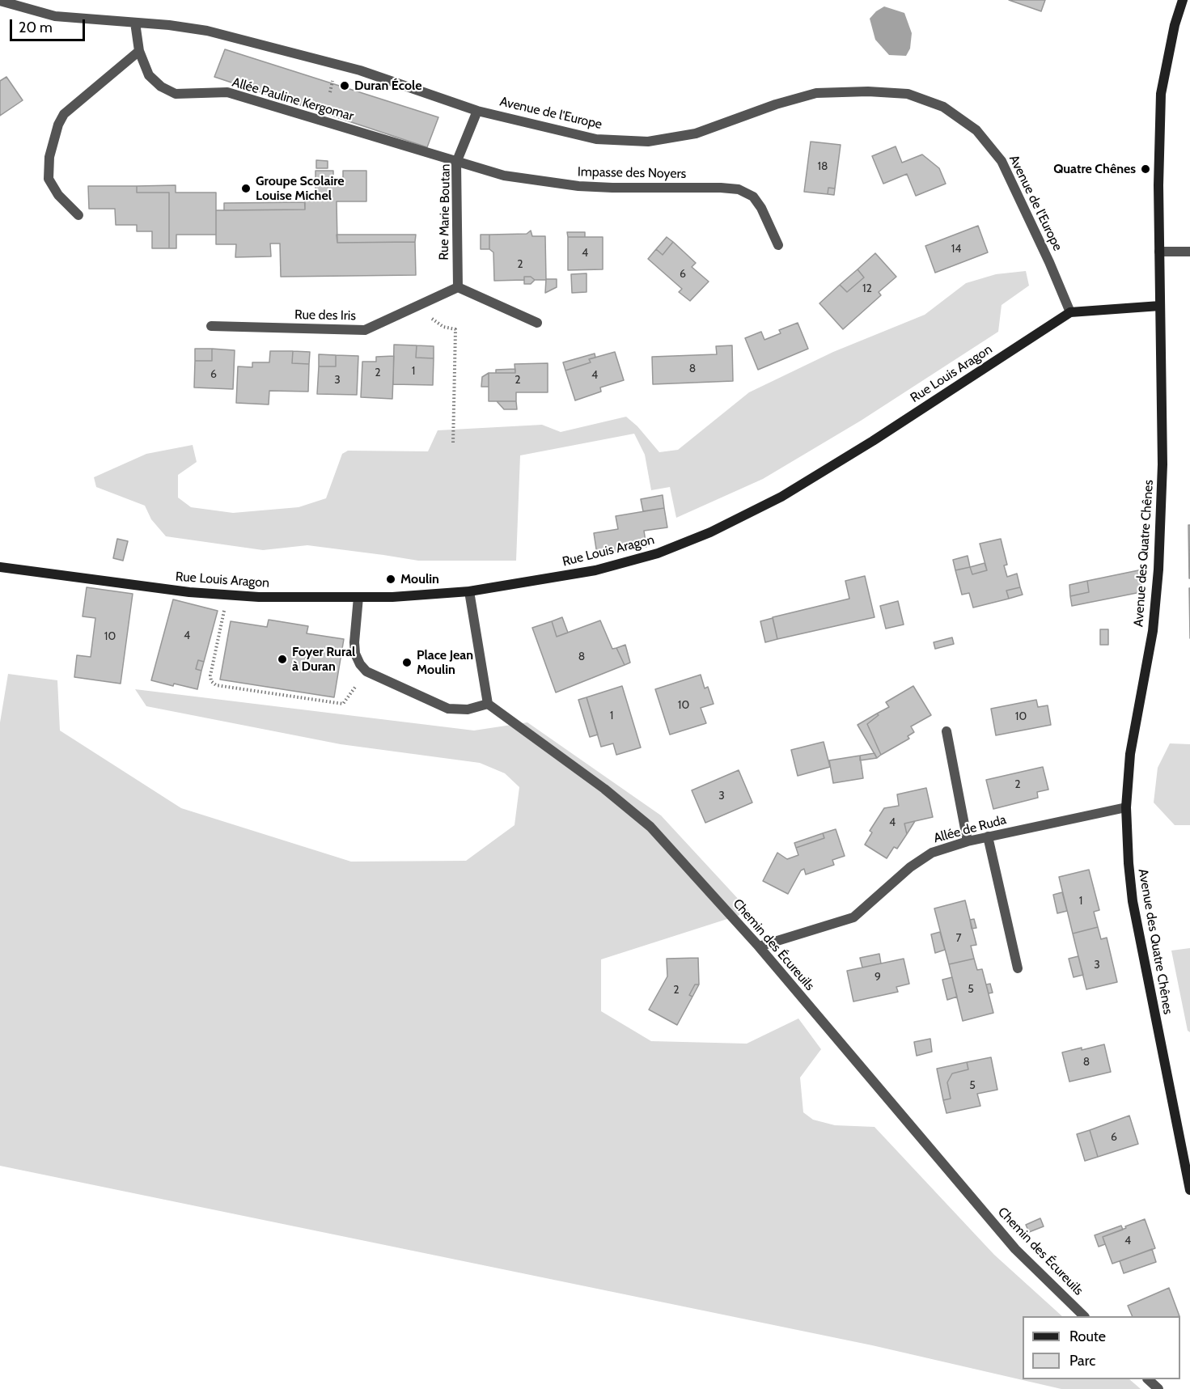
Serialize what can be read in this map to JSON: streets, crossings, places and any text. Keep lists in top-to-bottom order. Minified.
{"streets":{"street":["Allée Pauline Kergomar","Avenue de l'Europe","Impasse des Noyers","Rue Marie Boutan","Rue des Iris","Rue Louis Aragon","Avenue des Quatre Chênes","Allée de Ruda","Chemin des Écureuils"]},"crossings":[["Allée Pauline Kergomar","Avenue de l'Europe"],["Allée Pauline Kergomar","Impasse des Noyers"],["Allée Pauline Kergomar","Rue Marie Boutan"],["Avenue de l'Europe","Rue Marie Boutan"],["Avenue de l'Europe","Rue Louis Aragon"],["Impasse des Noyers","Rue Marie Boutan"],["Rue Marie Boutan","Rue des Iris"],["Rue Louis Aragon","Avenue des Quatre Chênes"],["Avenue des Quatre Chênes","Allée de Ruda"],["Allée de Ruda","Chemin des Écureuils"]],"places":["Duran École","Quatre Chênes","Groupe Scolaire Louise Michel","Moulin","Foyer Rural à Duran","Place Jean Moulin"],"house_numbers":["18","14","4","2","6","12","8","1","2","6","4","3","2","4","10","8","10","1","10","2","3","4","1","7","3","9","5","2","8","5","6","4"],"legend":["Route","Parc"],"scale_bar":"20 m"}
